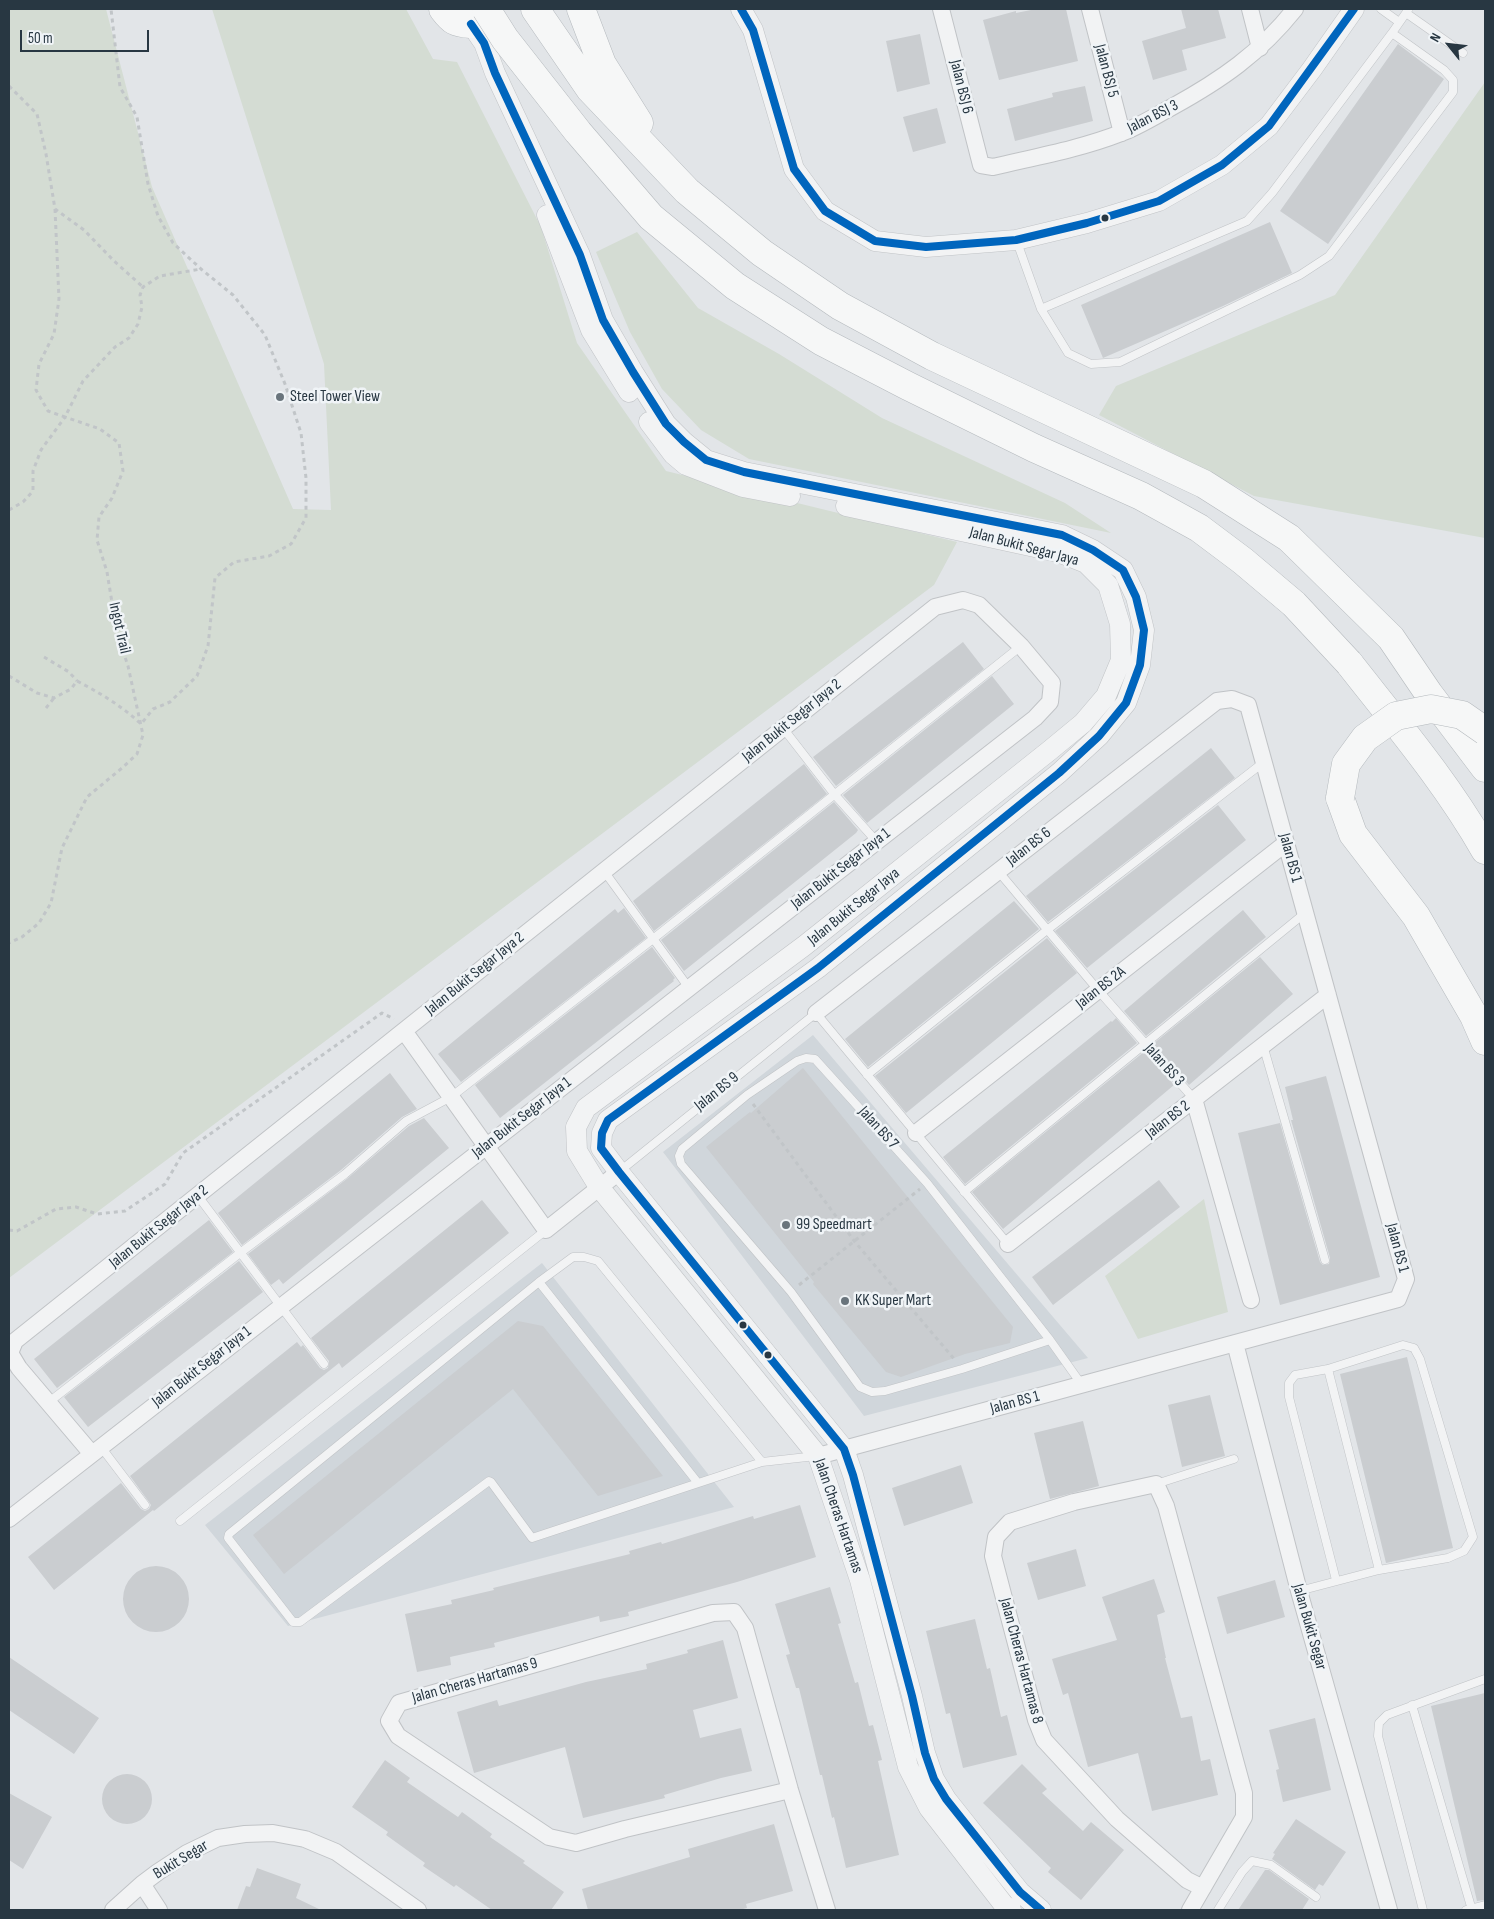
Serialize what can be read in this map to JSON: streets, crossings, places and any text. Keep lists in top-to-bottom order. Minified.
{"streets":{"street":["Jalan BSJ 5","Jalan BSJ 6","Jalan BSJ 3","Jalan Bukit Segar Jaya","Jalan Bukit Segar Jaya 2","Jalan BS 6","Jalan BS 1","Jalan Bukit Segar Jaya 1","Jalan BS 2A","Jalan BS 3","Jalan BS 2","Jalan Cheras Hartamas","Jalan Bukit Segar","Jalan Cheras Hartamas 8","Jalan Cheras Hartamas 9","Bukit Segar"],"lane":["Jalan BS 9","Jalan BS 7"],"path":["Ingot Trail"]},"crossings":[["Jalan BSJ 5","Jalan BSJ 3"],["Jalan BSJ 6","Jalan BSJ 3"],["Jalan Bukit Segar Jaya","Jalan Cheras Hartamas"],["Jalan Bukit Segar Jaya 2","Jalan Bukit Segar Jaya 1"],["Jalan BS 6","Jalan BS 1"],["Jalan BS 6","Jalan BS 3"],["Jalan BS 6","Jalan BS 9"],["Jalan BS 1","Jalan BS 2A"],["Jalan BS 1","Jalan BS 2"],["Jalan BS 1","Jalan BS 7"],["Jalan BS 1","Jalan Cheras Hartamas"],["Jalan BS 1","Jalan Bukit Segar"],["Jalan BS 2A","Jalan BS 3"],["Jalan BS 3","Jalan BS 2"],["Jalan BS 9","Jalan Cheras Hartamas"]],"places":["Steel Tower View","99 Speedmart","KK Super Mart"],"scale_bar":"50 m","north":"top left"}
